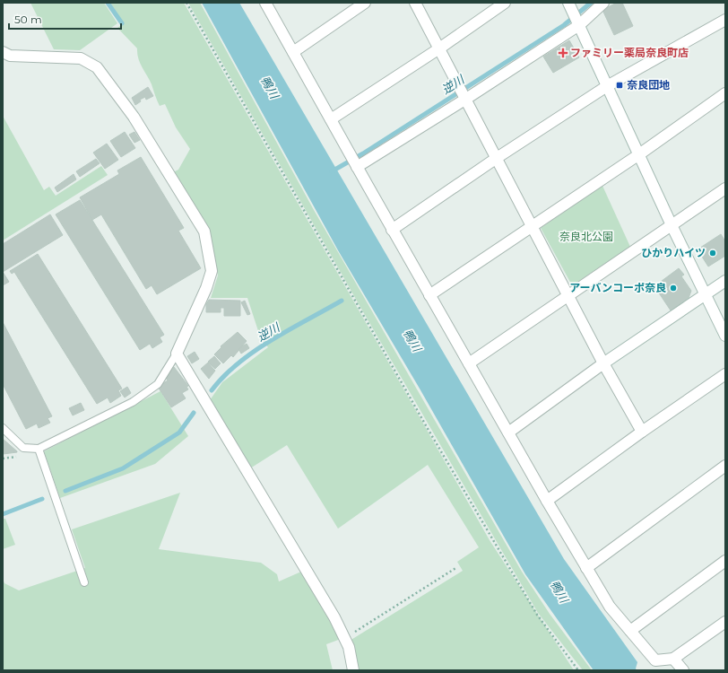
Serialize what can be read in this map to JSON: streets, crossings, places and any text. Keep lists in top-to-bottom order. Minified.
{"water":["逆川","鴨川"],"parks":["奈良北公園"],"places":{"health":["ファミリー薬局奈良町店"],"transit":["奈良団地"],"other":["ひかりハイツ","アーバンコーポ奈良"]},"scale_bar":"50 m"}
